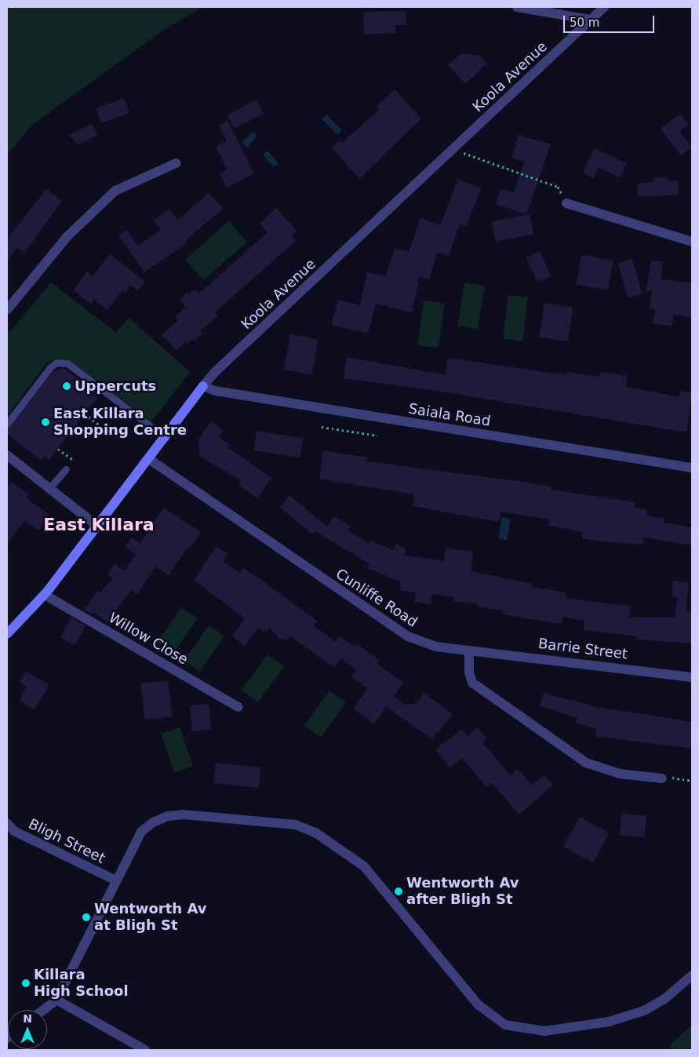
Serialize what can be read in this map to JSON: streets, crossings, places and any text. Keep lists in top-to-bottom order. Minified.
{"streets":{"street":["Koola Avenue","Saiala Road","Cunliffe Road","Willow Close","Barrie Street","Bligh Street"]},"crossings":[["Koola Avenue","Saiala Road"],["Koola Avenue","Cunliffe Road"],["Koola Avenue","Willow Close"],["Cunliffe Road","Barrie Street"]],"districts":["East Killara"],"places":["Uppercuts","East Killara Shopping Centre","Wentworth Av after Bligh St","Wentworth Av at Bligh St","Killara High School"],"scale_bar":"50 m","north":"top"}
